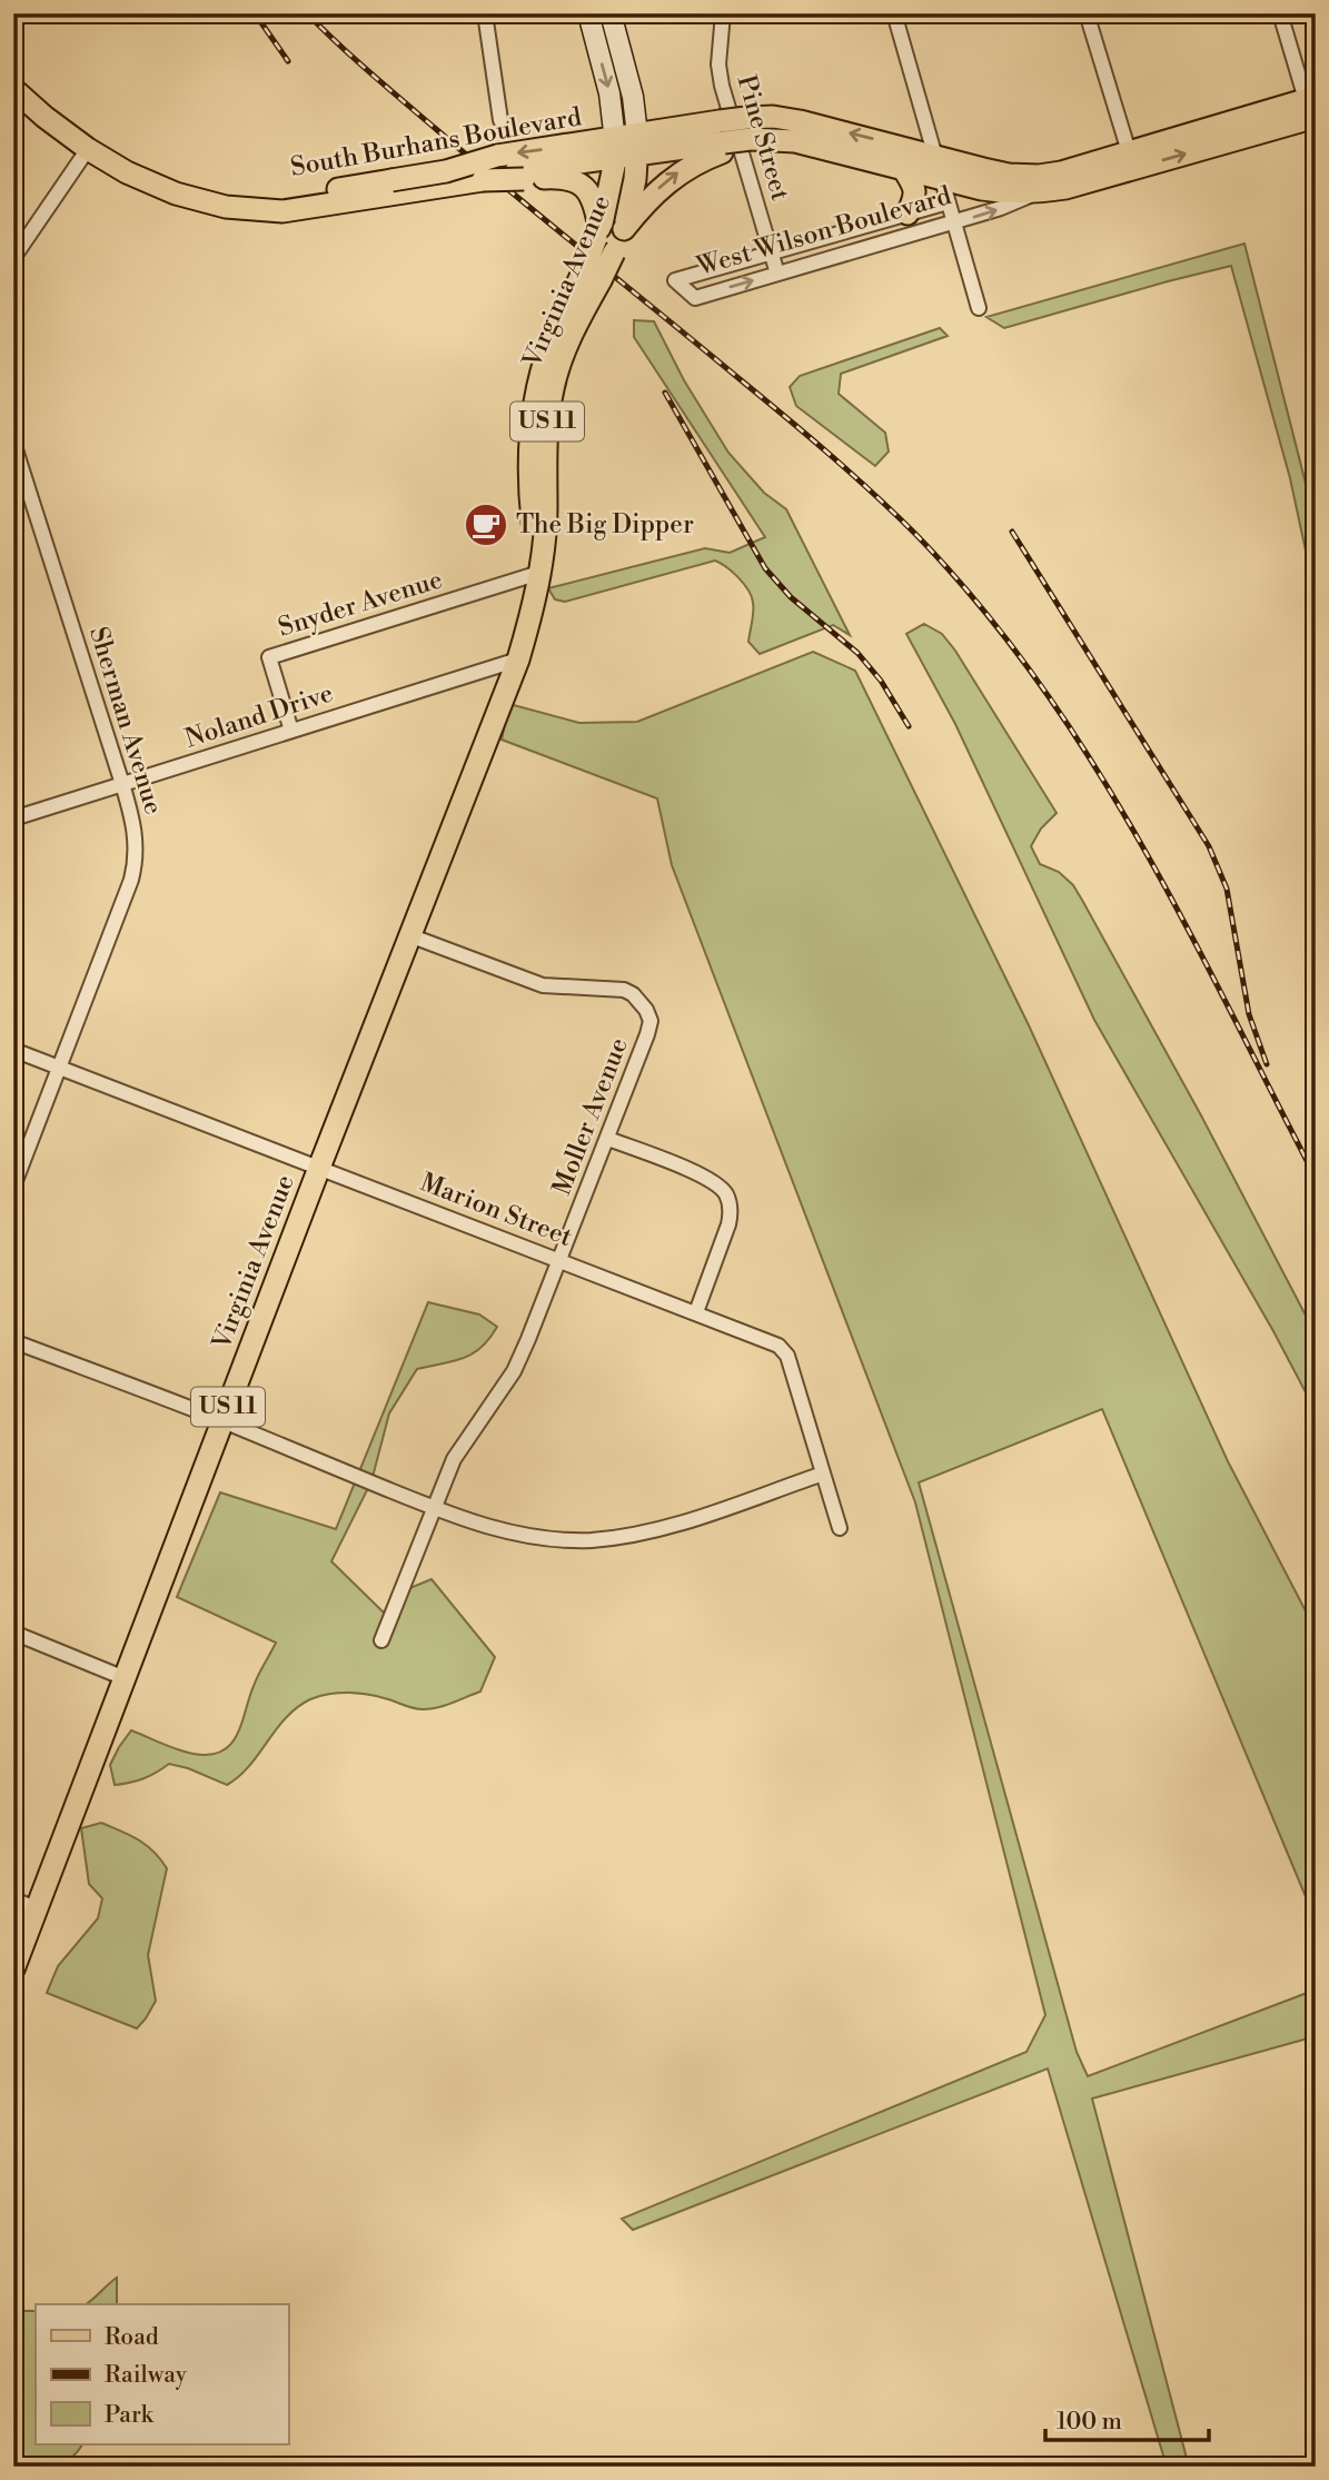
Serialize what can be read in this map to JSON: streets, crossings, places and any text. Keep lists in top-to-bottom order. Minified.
{"streets":{"main road":["South Burhans Boulevard","West Wilson Boulevard","Virginia Avenue","US 11"],"street":["Pine Street","Snyder Avenue","Noland Drive","Sherman Avenue","Moller Avenue","Marion Street"]},"crossings":[["Pine Street","West Wilson Boulevard"],["South Burhans Boulevard","West Wilson Boulevard"],["South Burhans Boulevard","Virginia Avenue"],["West Wilson Boulevard","Virginia Avenue"],["Virginia Avenue","Snyder Avenue"],["Virginia Avenue","Noland Drive"],["Virginia Avenue","Moller Avenue"],["Virginia Avenue","Marion Street"],["Snyder Avenue","Noland Drive"],["Noland Drive","Sherman Avenue"],["Sherman Avenue","Marion Street"],["Moller Avenue","Marion Street"]],"places":{"cafe":["The Big Dipper"]},"legend":["Road","Railway","Park"],"scale_bar":"100 m"}
